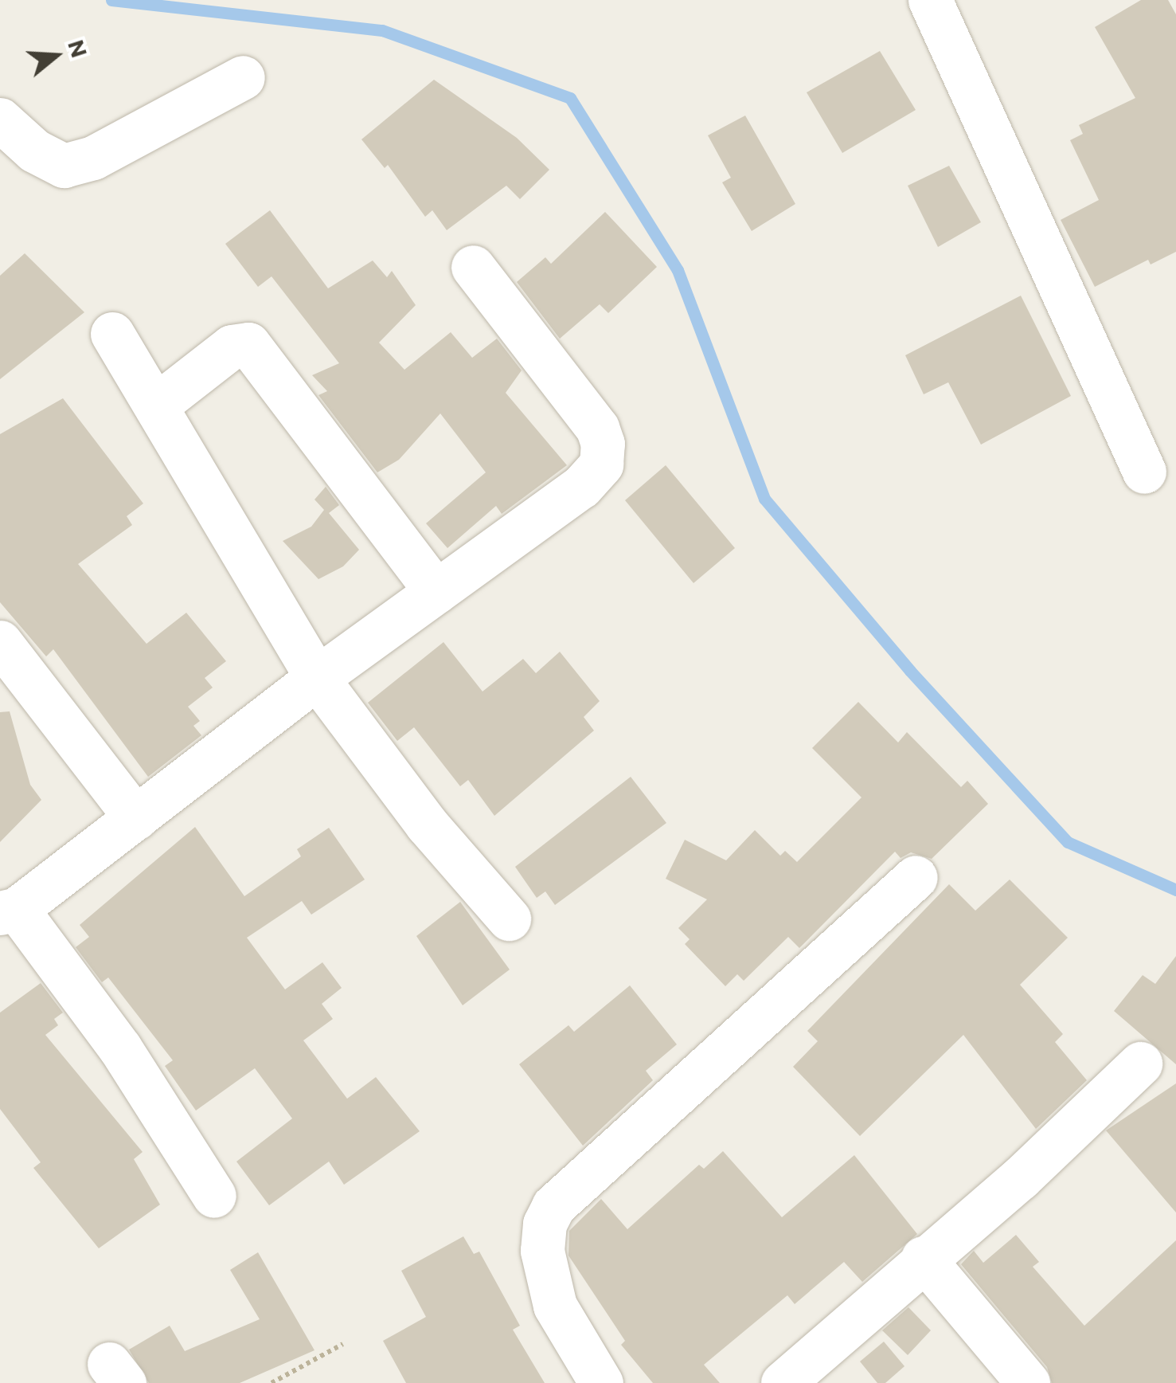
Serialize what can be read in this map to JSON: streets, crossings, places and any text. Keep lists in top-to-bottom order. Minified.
{"north":"right"}
